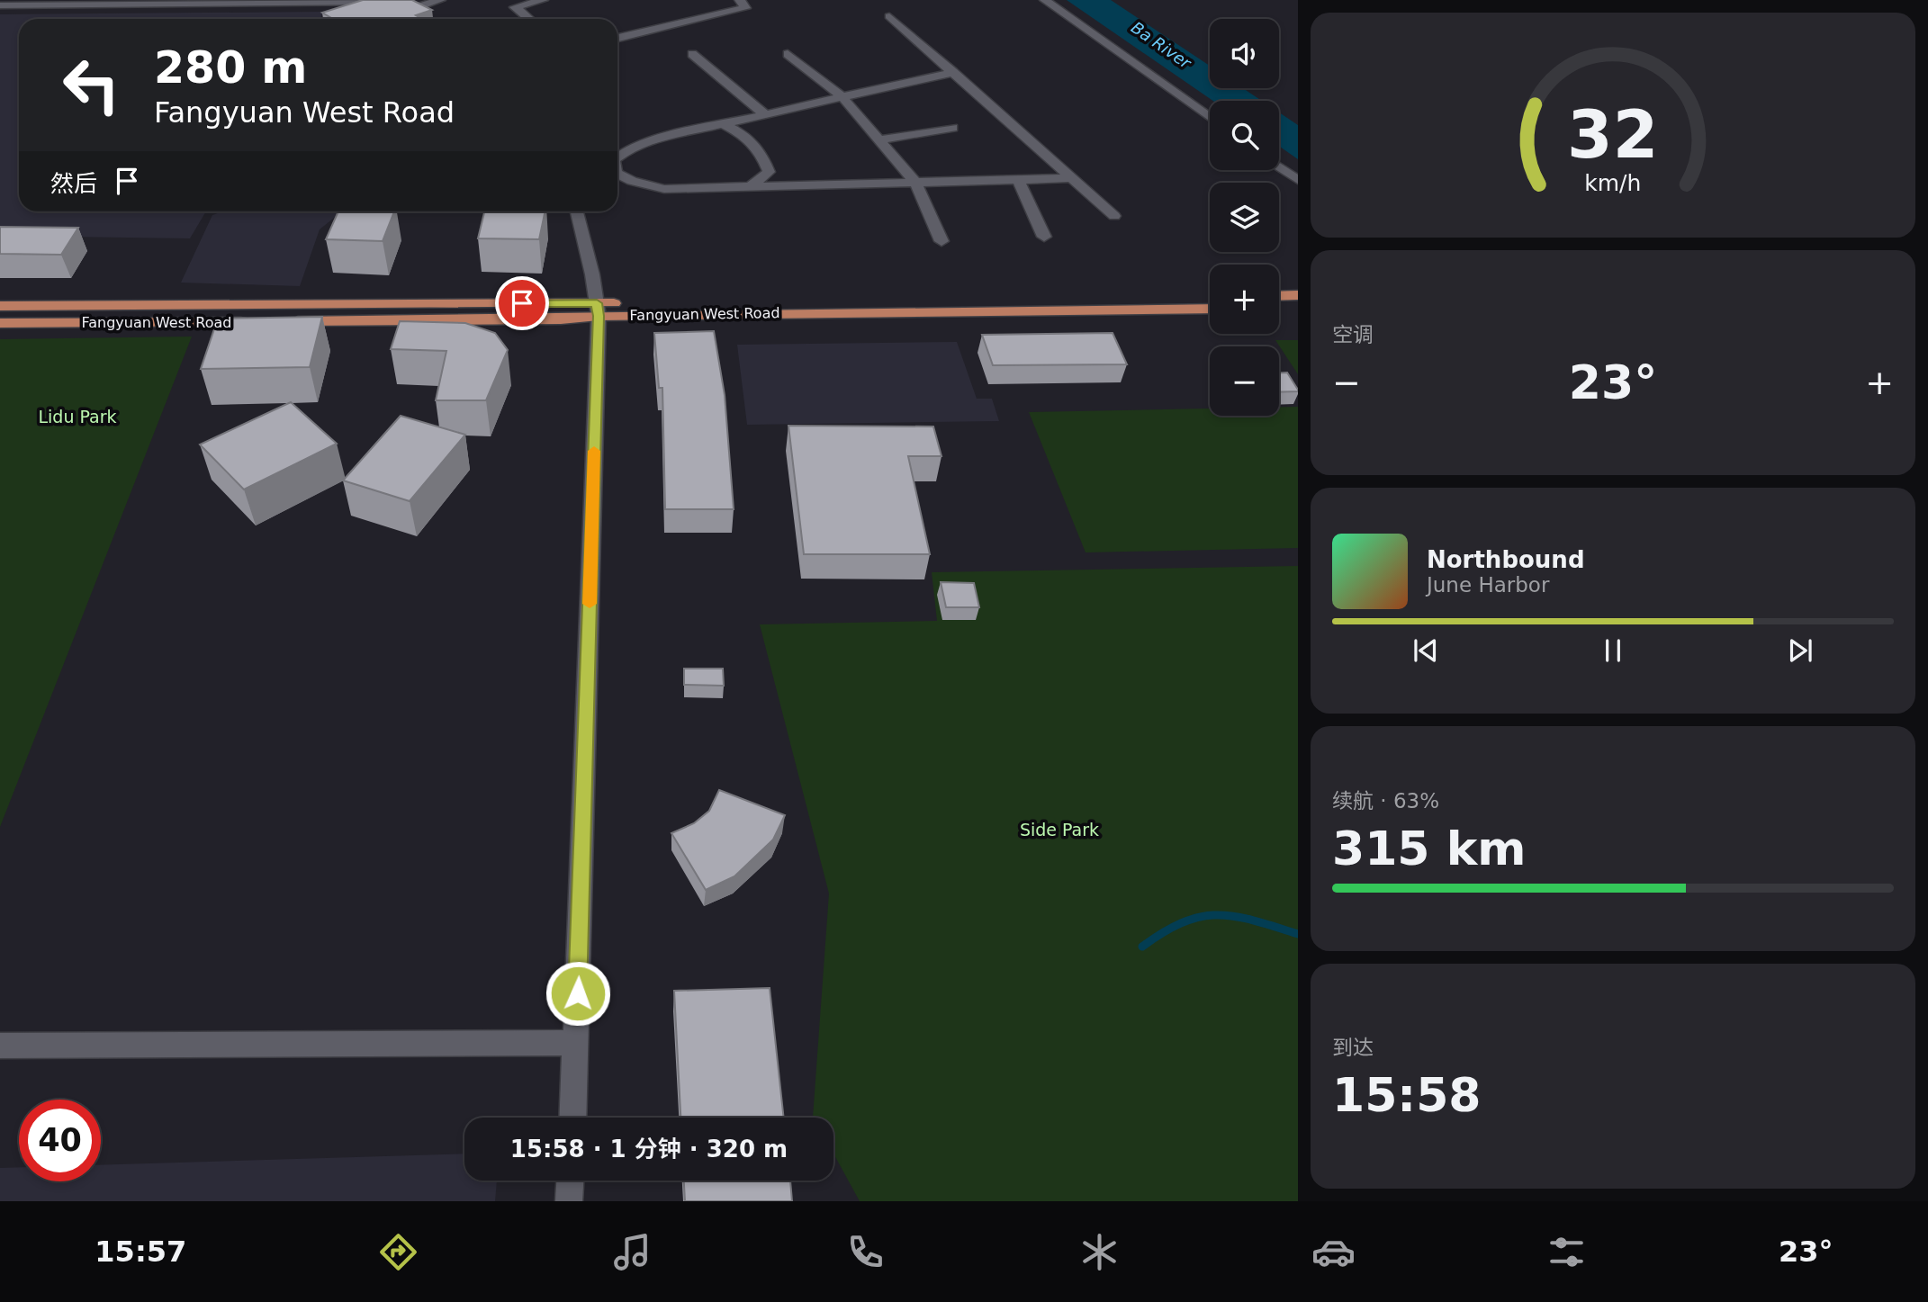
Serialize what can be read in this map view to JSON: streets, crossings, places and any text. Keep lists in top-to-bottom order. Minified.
{"streets":{"main road":["Fangyuan West Road"]},"water":["Ba River"],"parks":["Lidu Park","Side Park"],"page":{"map_buttons":["+","−"],"turn":["280 m","Fangyuan West Road"],"then":"然后","tile":["空调",["续航 · 63%","315 km"],["到达","15:58"]],"heat":["−","23°","+"],"song":["Northbound","June Harbor"],"limit":"40","trip":"15:58 · 1 分钟 · 320 m","tabs":["15:57","23°"],"gauge":["32","km/h"]}}
